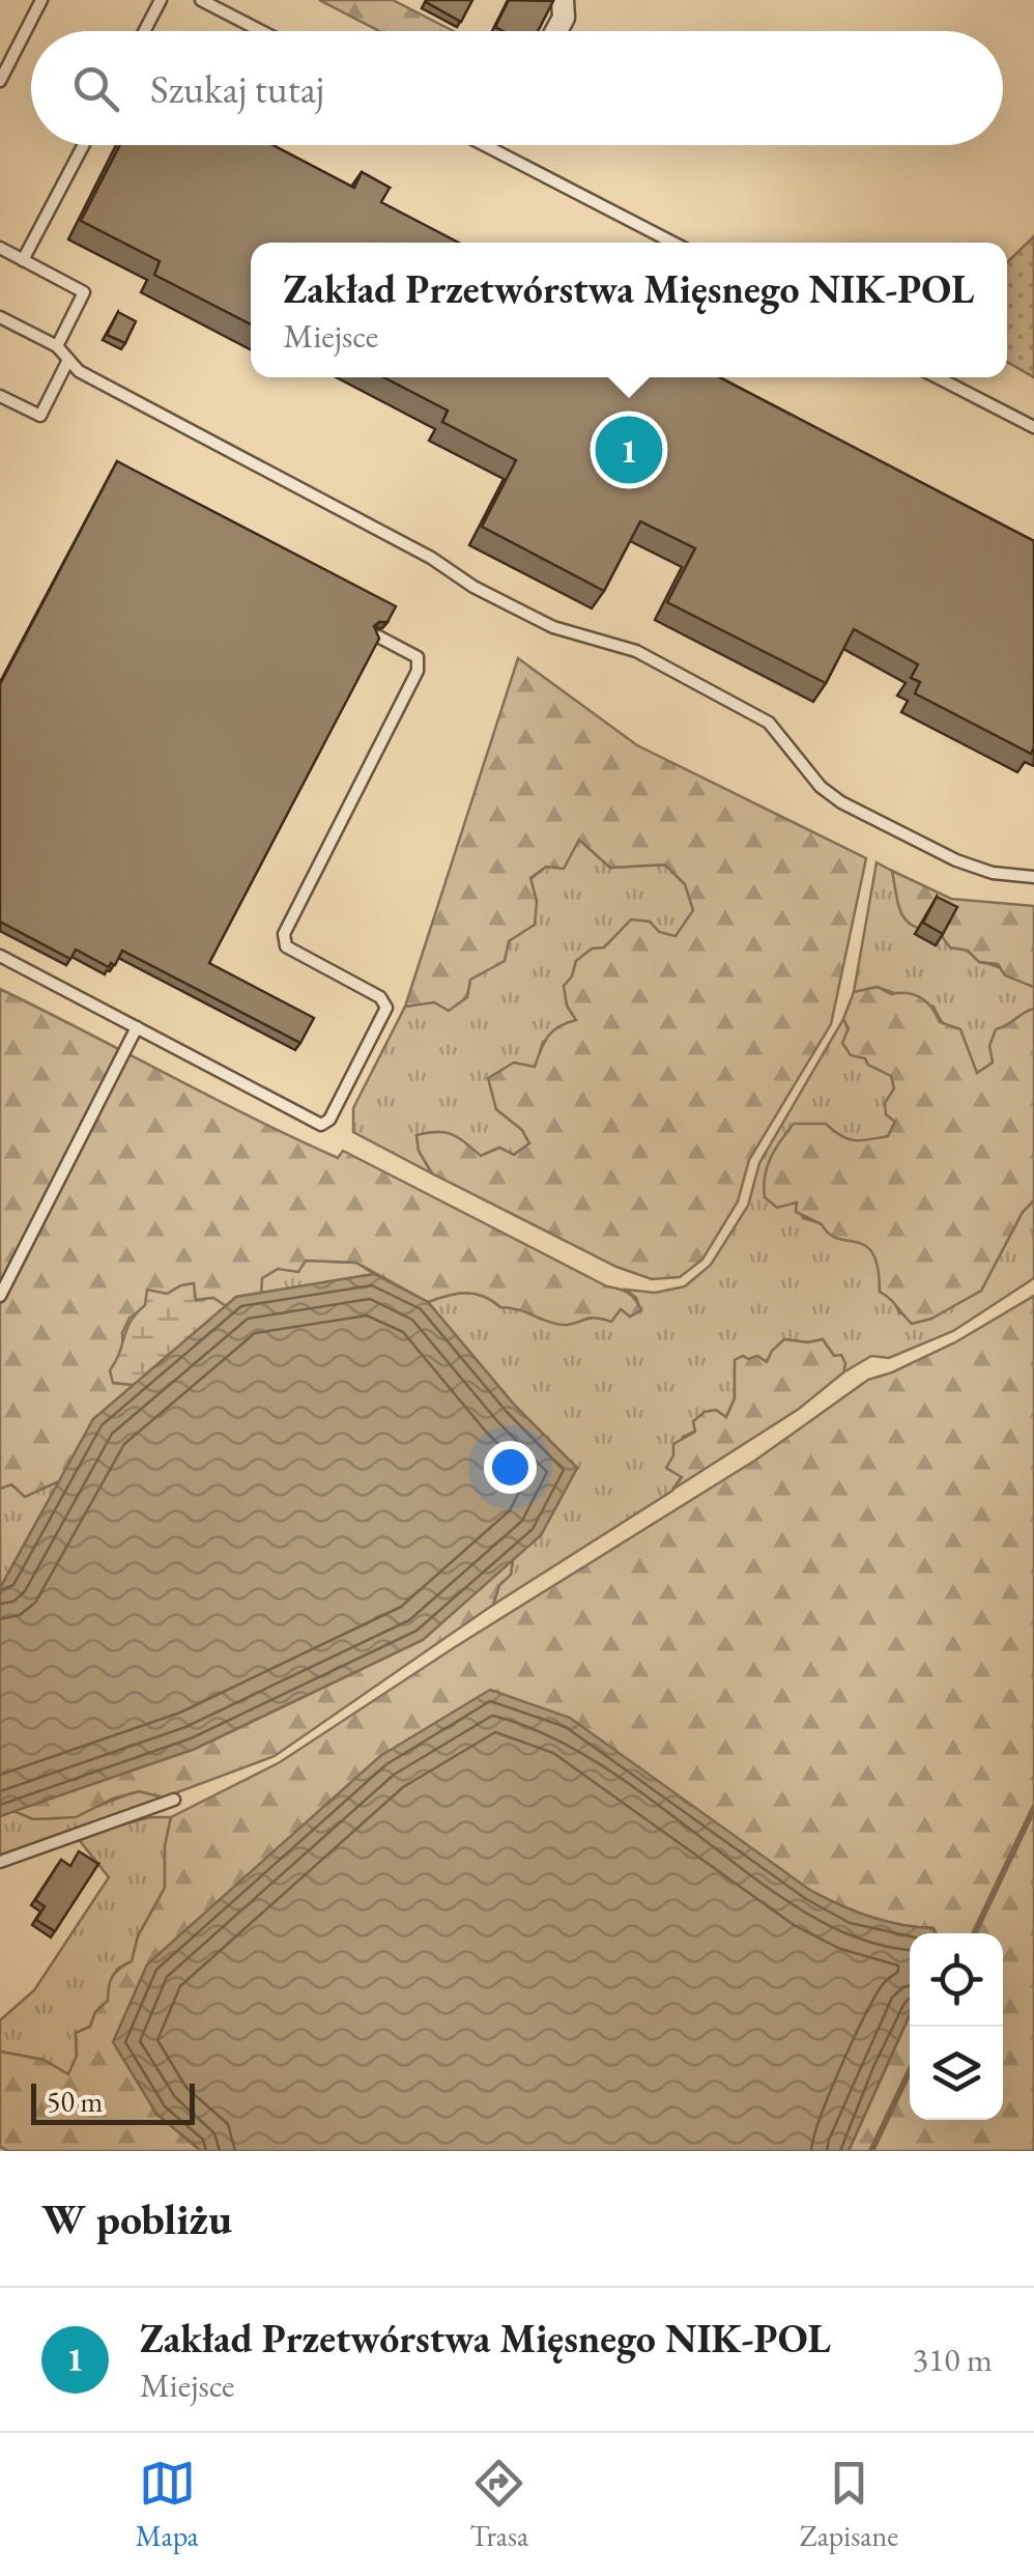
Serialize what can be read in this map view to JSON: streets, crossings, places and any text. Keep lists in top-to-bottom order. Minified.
{"scale_bar":"50 m","page":{"search":"Szukaj tutaj","popup":["Zakład Przetwórstwa Mięsnego NIK-POL","Miejsce"],"pins":"1","scale":"50 m","heading":"W pobliżu","list":[{"mark":"1","name":"Zakład Przetwórstwa Mięsnego NIK-POL","note":"Miejsce","value":"310 m"}],"nav":["Mapa","Trasa","Zapisane"]}}
